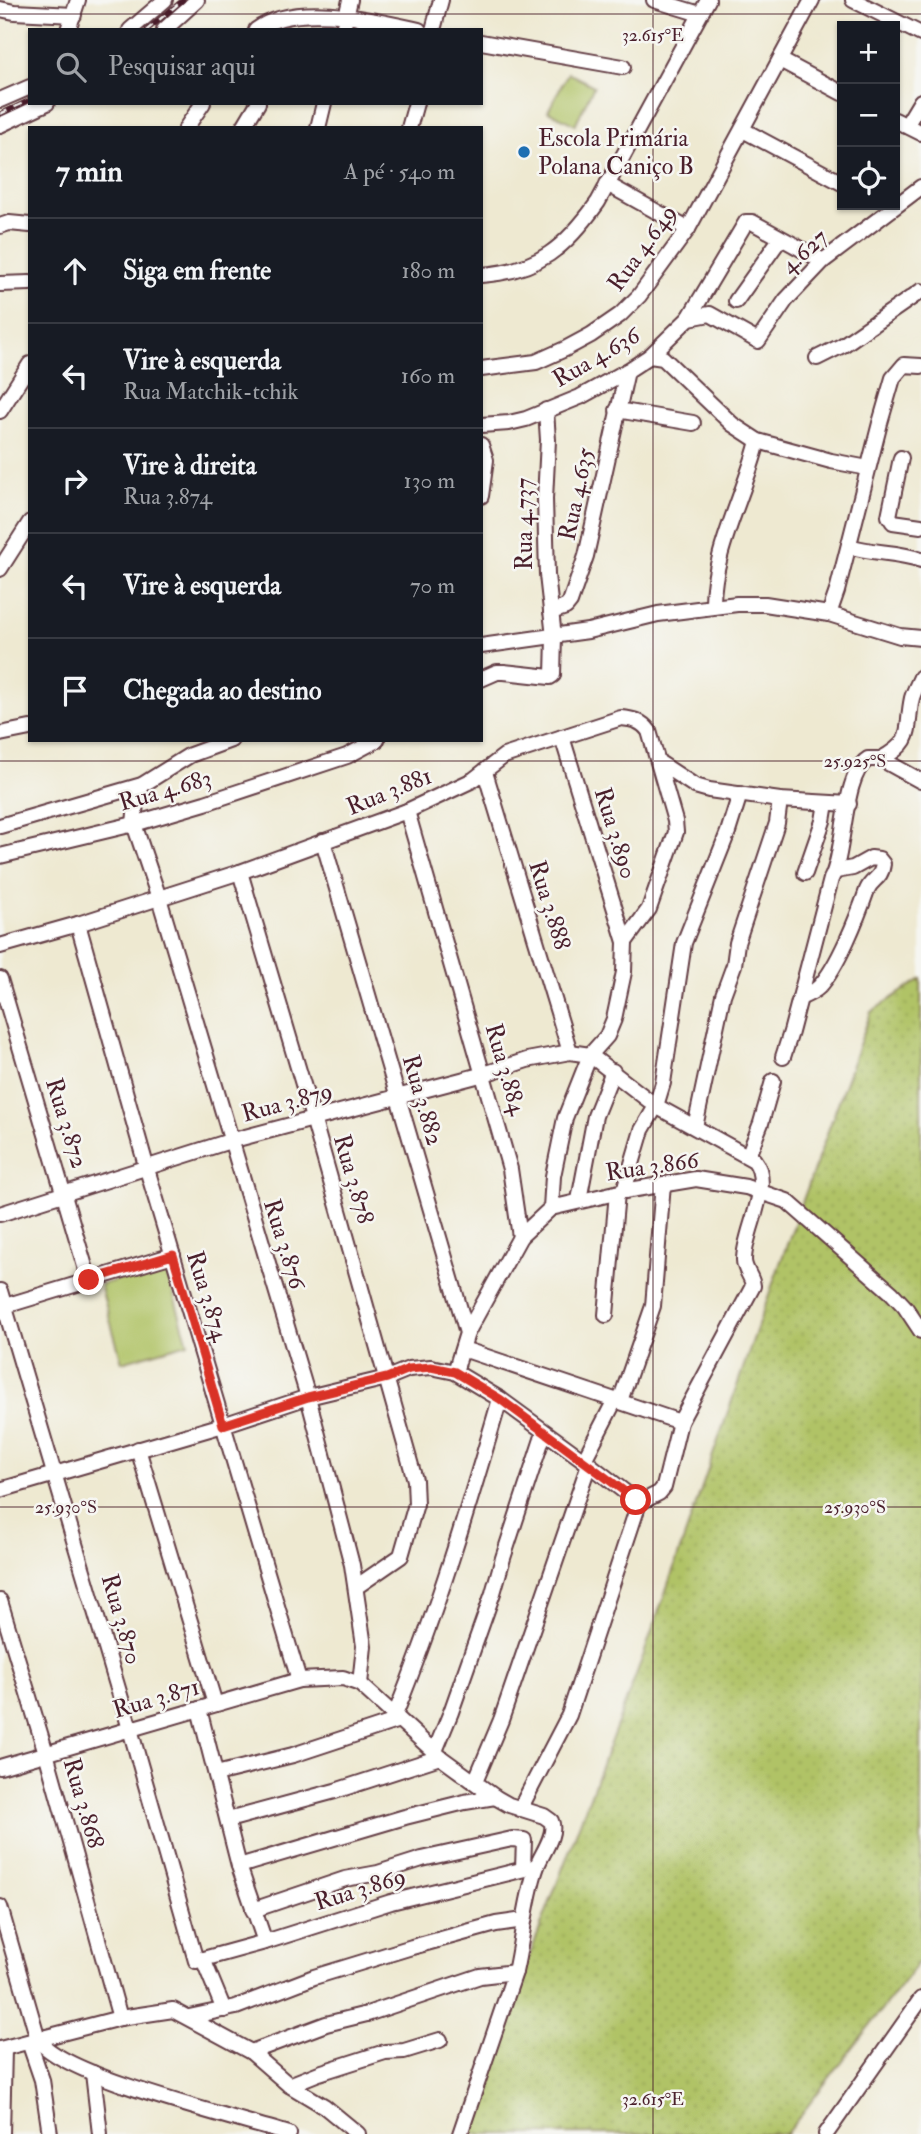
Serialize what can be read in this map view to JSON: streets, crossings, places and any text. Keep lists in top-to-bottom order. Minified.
{"streets":{"street":["Rua 4.649","4.627","Rua 4.636","Rua 4.635","Rua 4.737","Rua 4.683","Rua 3.881","Rua 3.890","Rua 3.888","Rua 3.884","Rua 3.882","Rua 3.879","Rua 3.872","Rua 3.866","Rua 3.878","Rua 3.876","Rua 3.874","Rua 3.870","Rua 3.871","Rua 3.868","Rua 3.869"]},"crossings":[["4.627","Rua 4.636"],["Rua 4.636","Rua 4.635"],["Rua 4.636","Rua 4.737"],["Rua 4.635","Rua 4.737"],["Rua 4.683","Rua 3.876"],["Rua 3.881","Rua 3.890"],["Rua 3.881","Rua 3.888"],["Rua 3.881","Rua 3.884"],["Rua 3.881","Rua 3.882"],["Rua 3.881","Rua 3.878"],["Rua 3.881","Rua 3.876"],["Rua 3.881","Rua 3.874"],["Rua 3.888","Rua 3.879"],["Rua 3.884","Rua 3.879"],["Rua 3.882","Rua 3.879"],["Rua 3.879","Rua 3.872"],["Rua 3.879","Rua 3.878"],["Rua 3.879","Rua 3.876"],["Rua 3.879","Rua 3.874"],["Rua 3.878","Rua 3.876"],["Rua 3.876","Rua 3.871"],["Rua 3.874","Rua 3.871"],["Rua 3.870","Rua 3.871"],["Rua 3.870","Rua 3.869"],["Rua 3.871","Rua 3.868"]],"places":["Escola Primária Polana Caniço B"],"page":{"map_buttons":["+","−"],"search":"Pesquisar aqui","heading":["7 min","A pé · 540 m"],"list":[["Siga em frente","180 m"],["Vire à esquerda","Rua Matchik-tchik","160 m"],["Vire à direita","Rua 3.874","130 m"],["Vire à esquerda","70 m"],"Chegada ao destino"]},"coordinates":["32.615°E","25.925°S","25.930°S"]}
